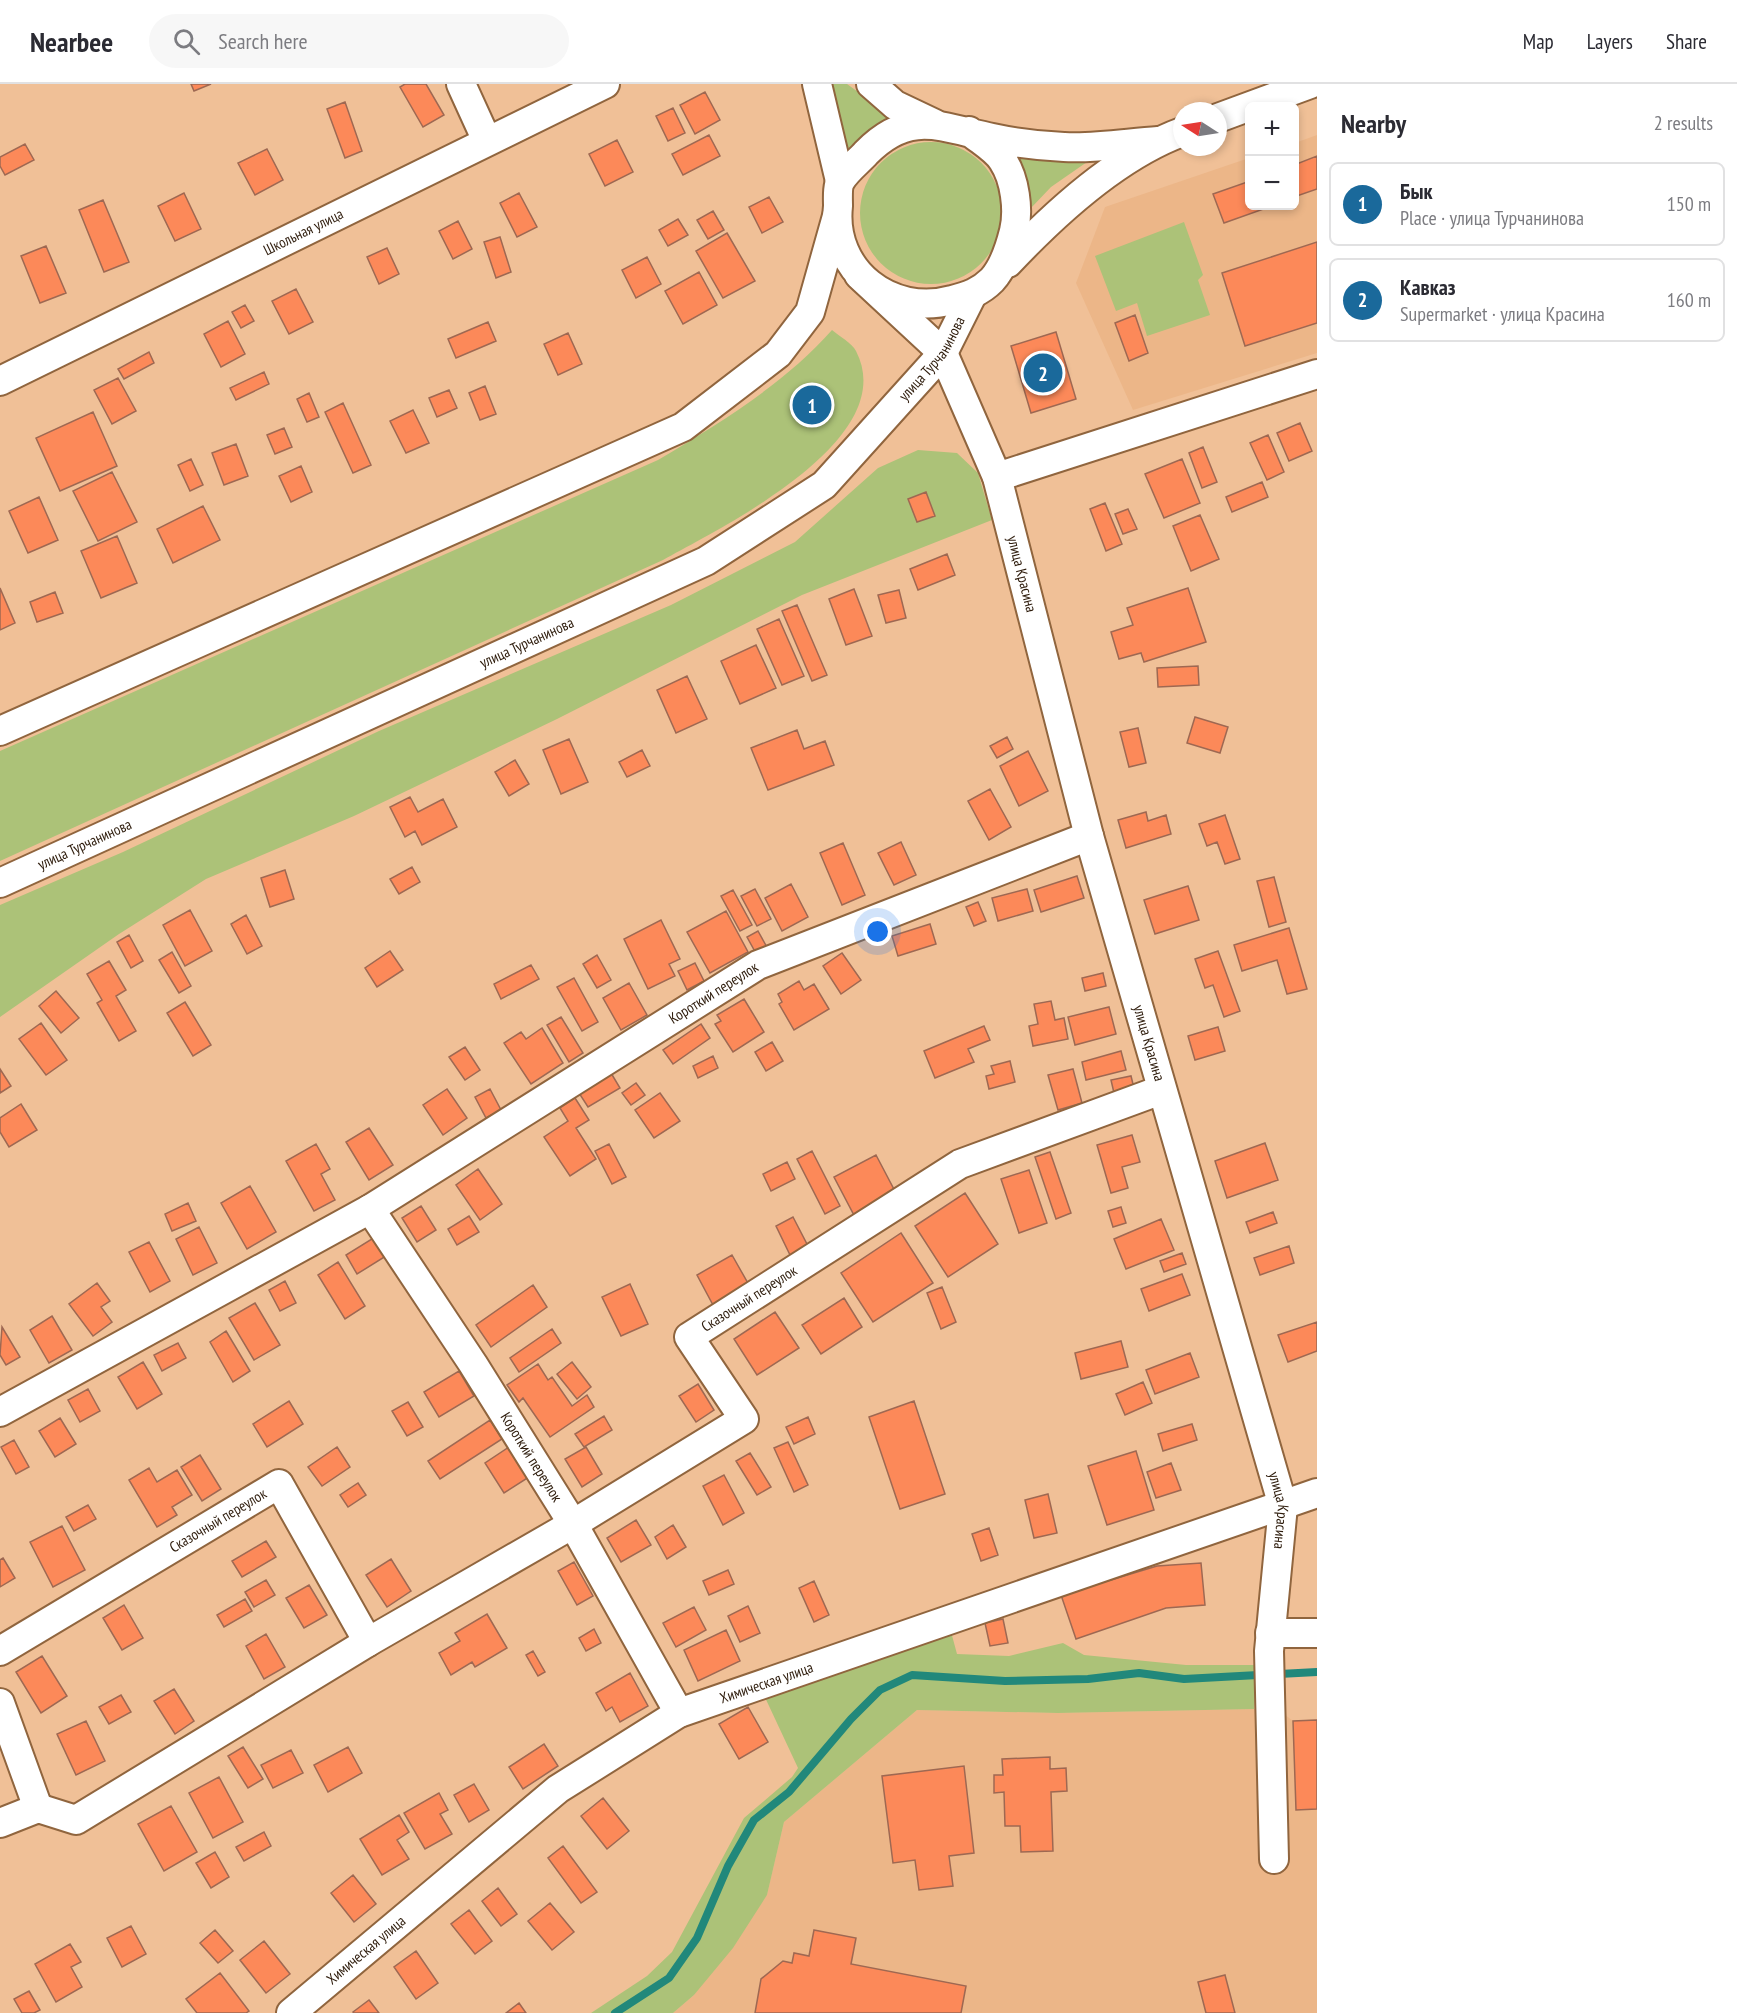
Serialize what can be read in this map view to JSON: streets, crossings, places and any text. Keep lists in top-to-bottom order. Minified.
{"streets":{"street":["Школьная улица","улица Турчанинова","улица Красина","Короткий переулок","Сказочный переулок","Химическая улица"]},"crossings":[["улица Турчанинова","улица Красина"],["улица Красина","Короткий переулок"],["улица Красина","Сказочный переулок"],["улица Красина","Химическая улица"],["Короткий переулок","Сказочный переулок"],["Короткий переулок","Химическая улица"]],"north":"left","page":{"header":"Nearbee","search":"Search here","nav":["Map","Layers","Share"],"heading":["Nearby","2 results"],"map_buttons":["+","−"],"list":[{"mark":"1","name":"Бык","note":"Place · улица Турчанинова","value":"150 m"},{"mark":"2","name":"Кавказ","note":"Supermarket · улица Красина","value":"160 m"}],"pins":["2","1"]}}
